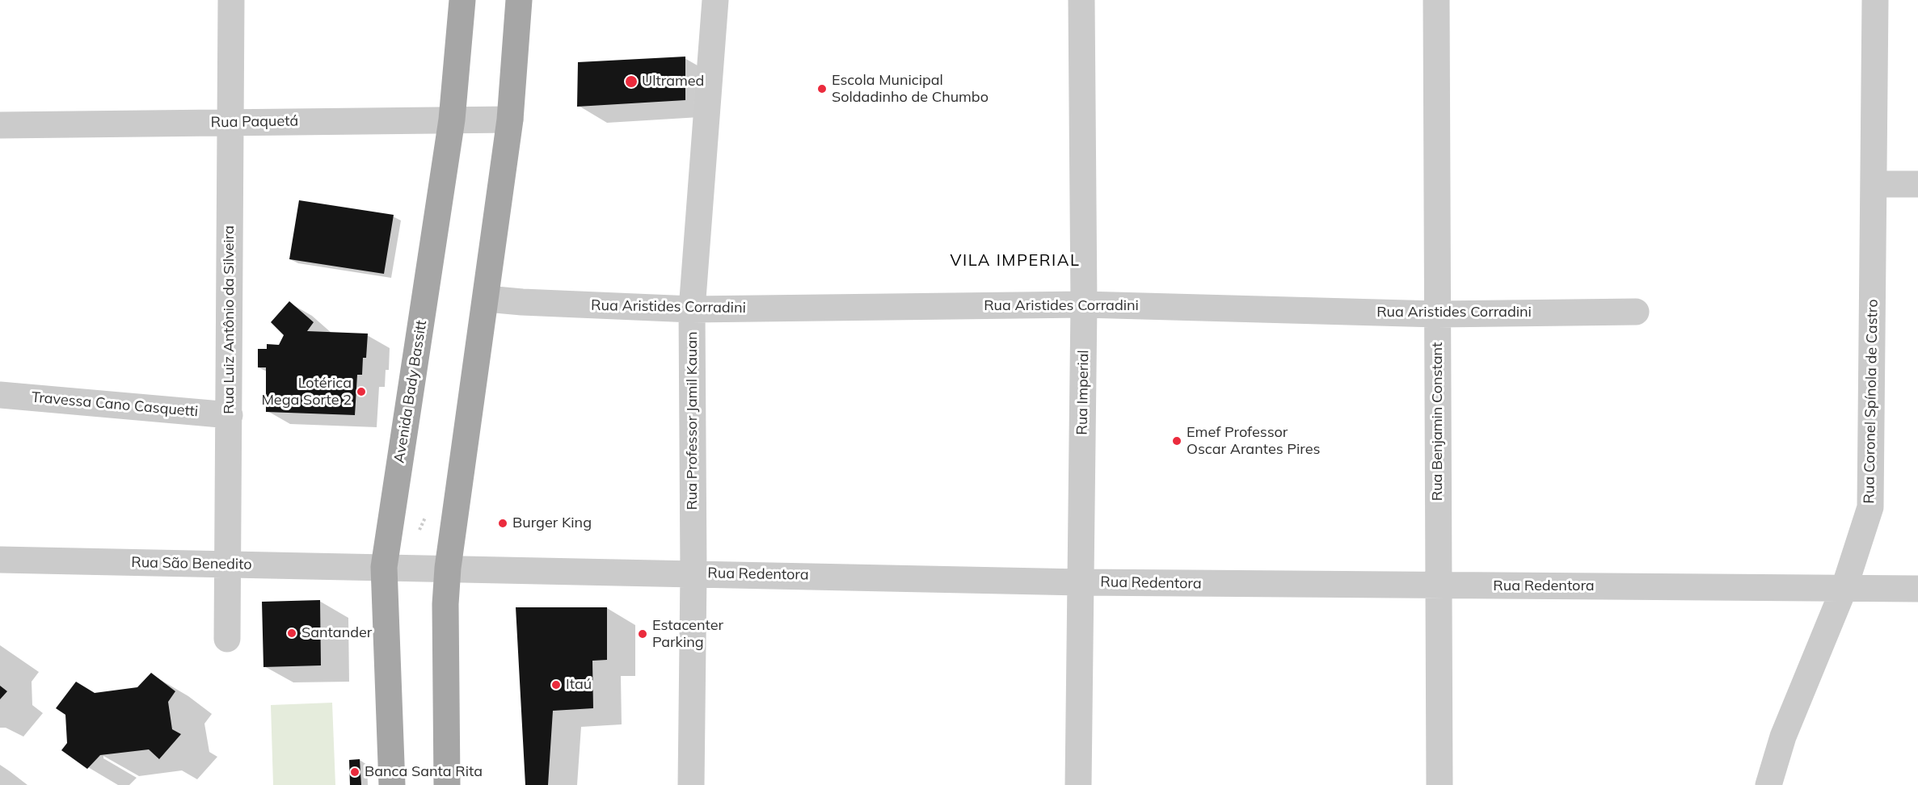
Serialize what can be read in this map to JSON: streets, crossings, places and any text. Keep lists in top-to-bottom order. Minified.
{"streets":{"main road":["Avenida Bady Bassitt"],"street":["Rua Paquetá","Rua Aristides Corradini","Rua Luiz Antônio da Silveira","Rua Imperial","Rua Coronel Spínola de Castro","Travessa Cano Casquetti","Rua Professor Jamil Kauan","Rua Benjamin Constant","Rua São Benedito","Rua Redentora"]},"crossings":[["Rua Paquetá","Rua Luiz Antônio da Silveira"],["Rua Paquetá","Avenida Bady Bassitt"],["Rua Aristides Corradini","Rua Imperial"],["Rua Aristides Corradini","Rua Professor Jamil Kauan"],["Rua Aristides Corradini","Rua Benjamin Constant"],["Rua Luiz Antônio da Silveira","Travessa Cano Casquetti"],["Rua Luiz Antônio da Silveira","Rua São Benedito"],["Avenida Bady Bassitt","Rua São Benedito"],["Avenida Bady Bassitt","Rua Redentora"],["Rua Imperial","Rua Redentora"],["Rua Coronel Spínola de Castro","Rua Redentora"],["Rua Professor Jamil Kauan","Rua Redentora"],["Rua Benjamin Constant","Rua Redentora"],["Rua São Benedito","Rua Redentora"]],"districts":["VILA IMPERIAL"],"places":["Ultramed","Escola Municipal Soldadinho de Chumbo","Lotérica Mega Sorte 2","Emef Professor Oscar Arantes Pires","Burger King","Santander","Estacenter Parking","Itaú","Banca Santa Rita"]}
